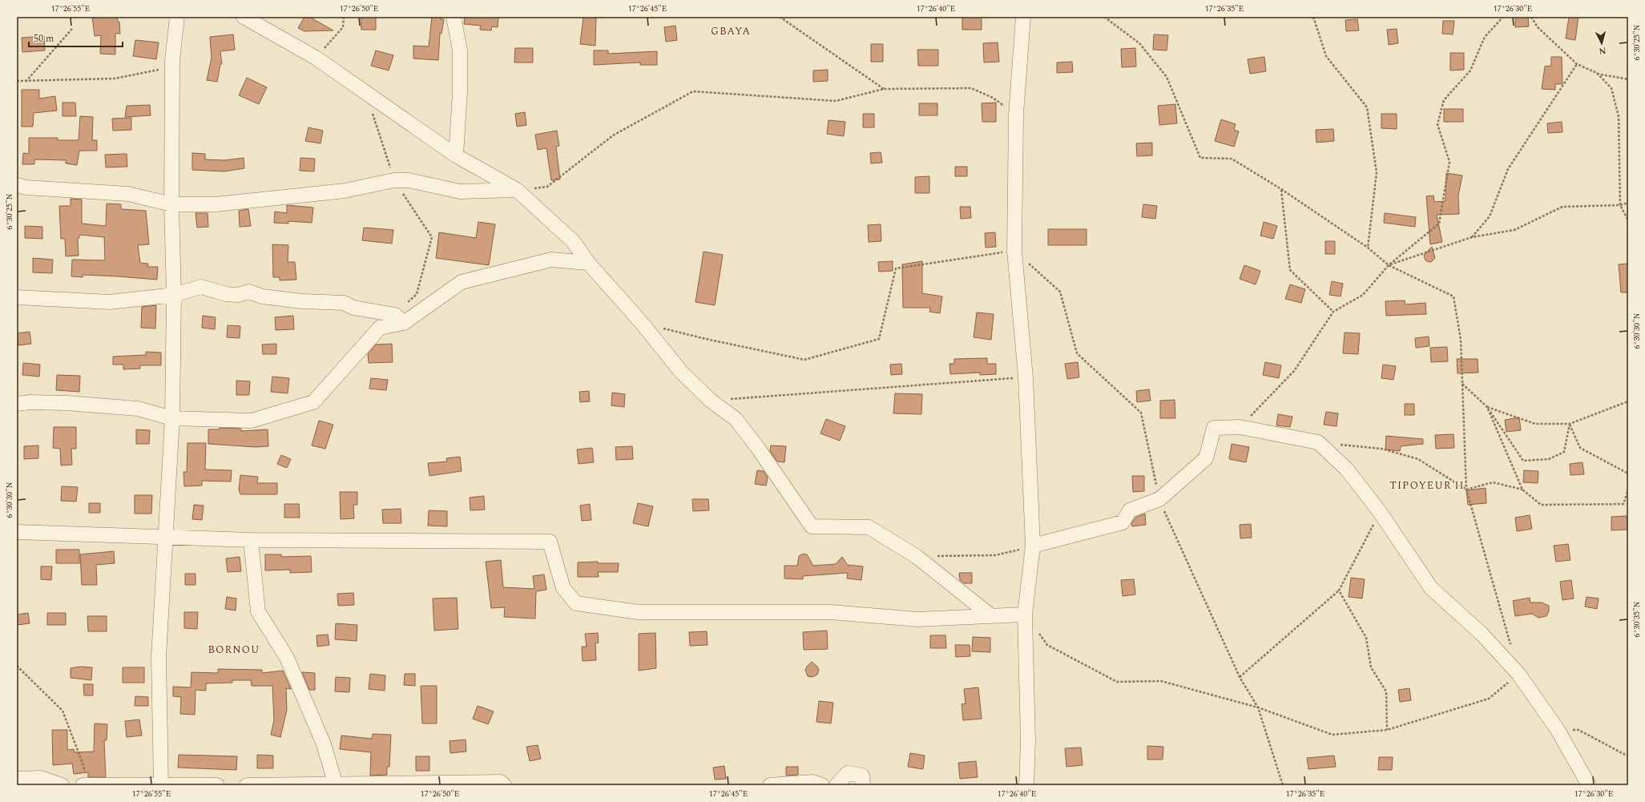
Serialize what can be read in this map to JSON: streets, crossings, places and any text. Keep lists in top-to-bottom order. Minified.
{"districts":["GBAYA","TIPOYEUR II","BORNOU"],"scale_bar":"50 m","north":"bottom","coordinates":["17°26'55\"E","17°26'50\"E","17°26'45\"E","17°26'40\"E","17°26'35\"E","17°26'30\"E","6°30'25\"N","6°30'30\"N","6°30'35\"N"]}
